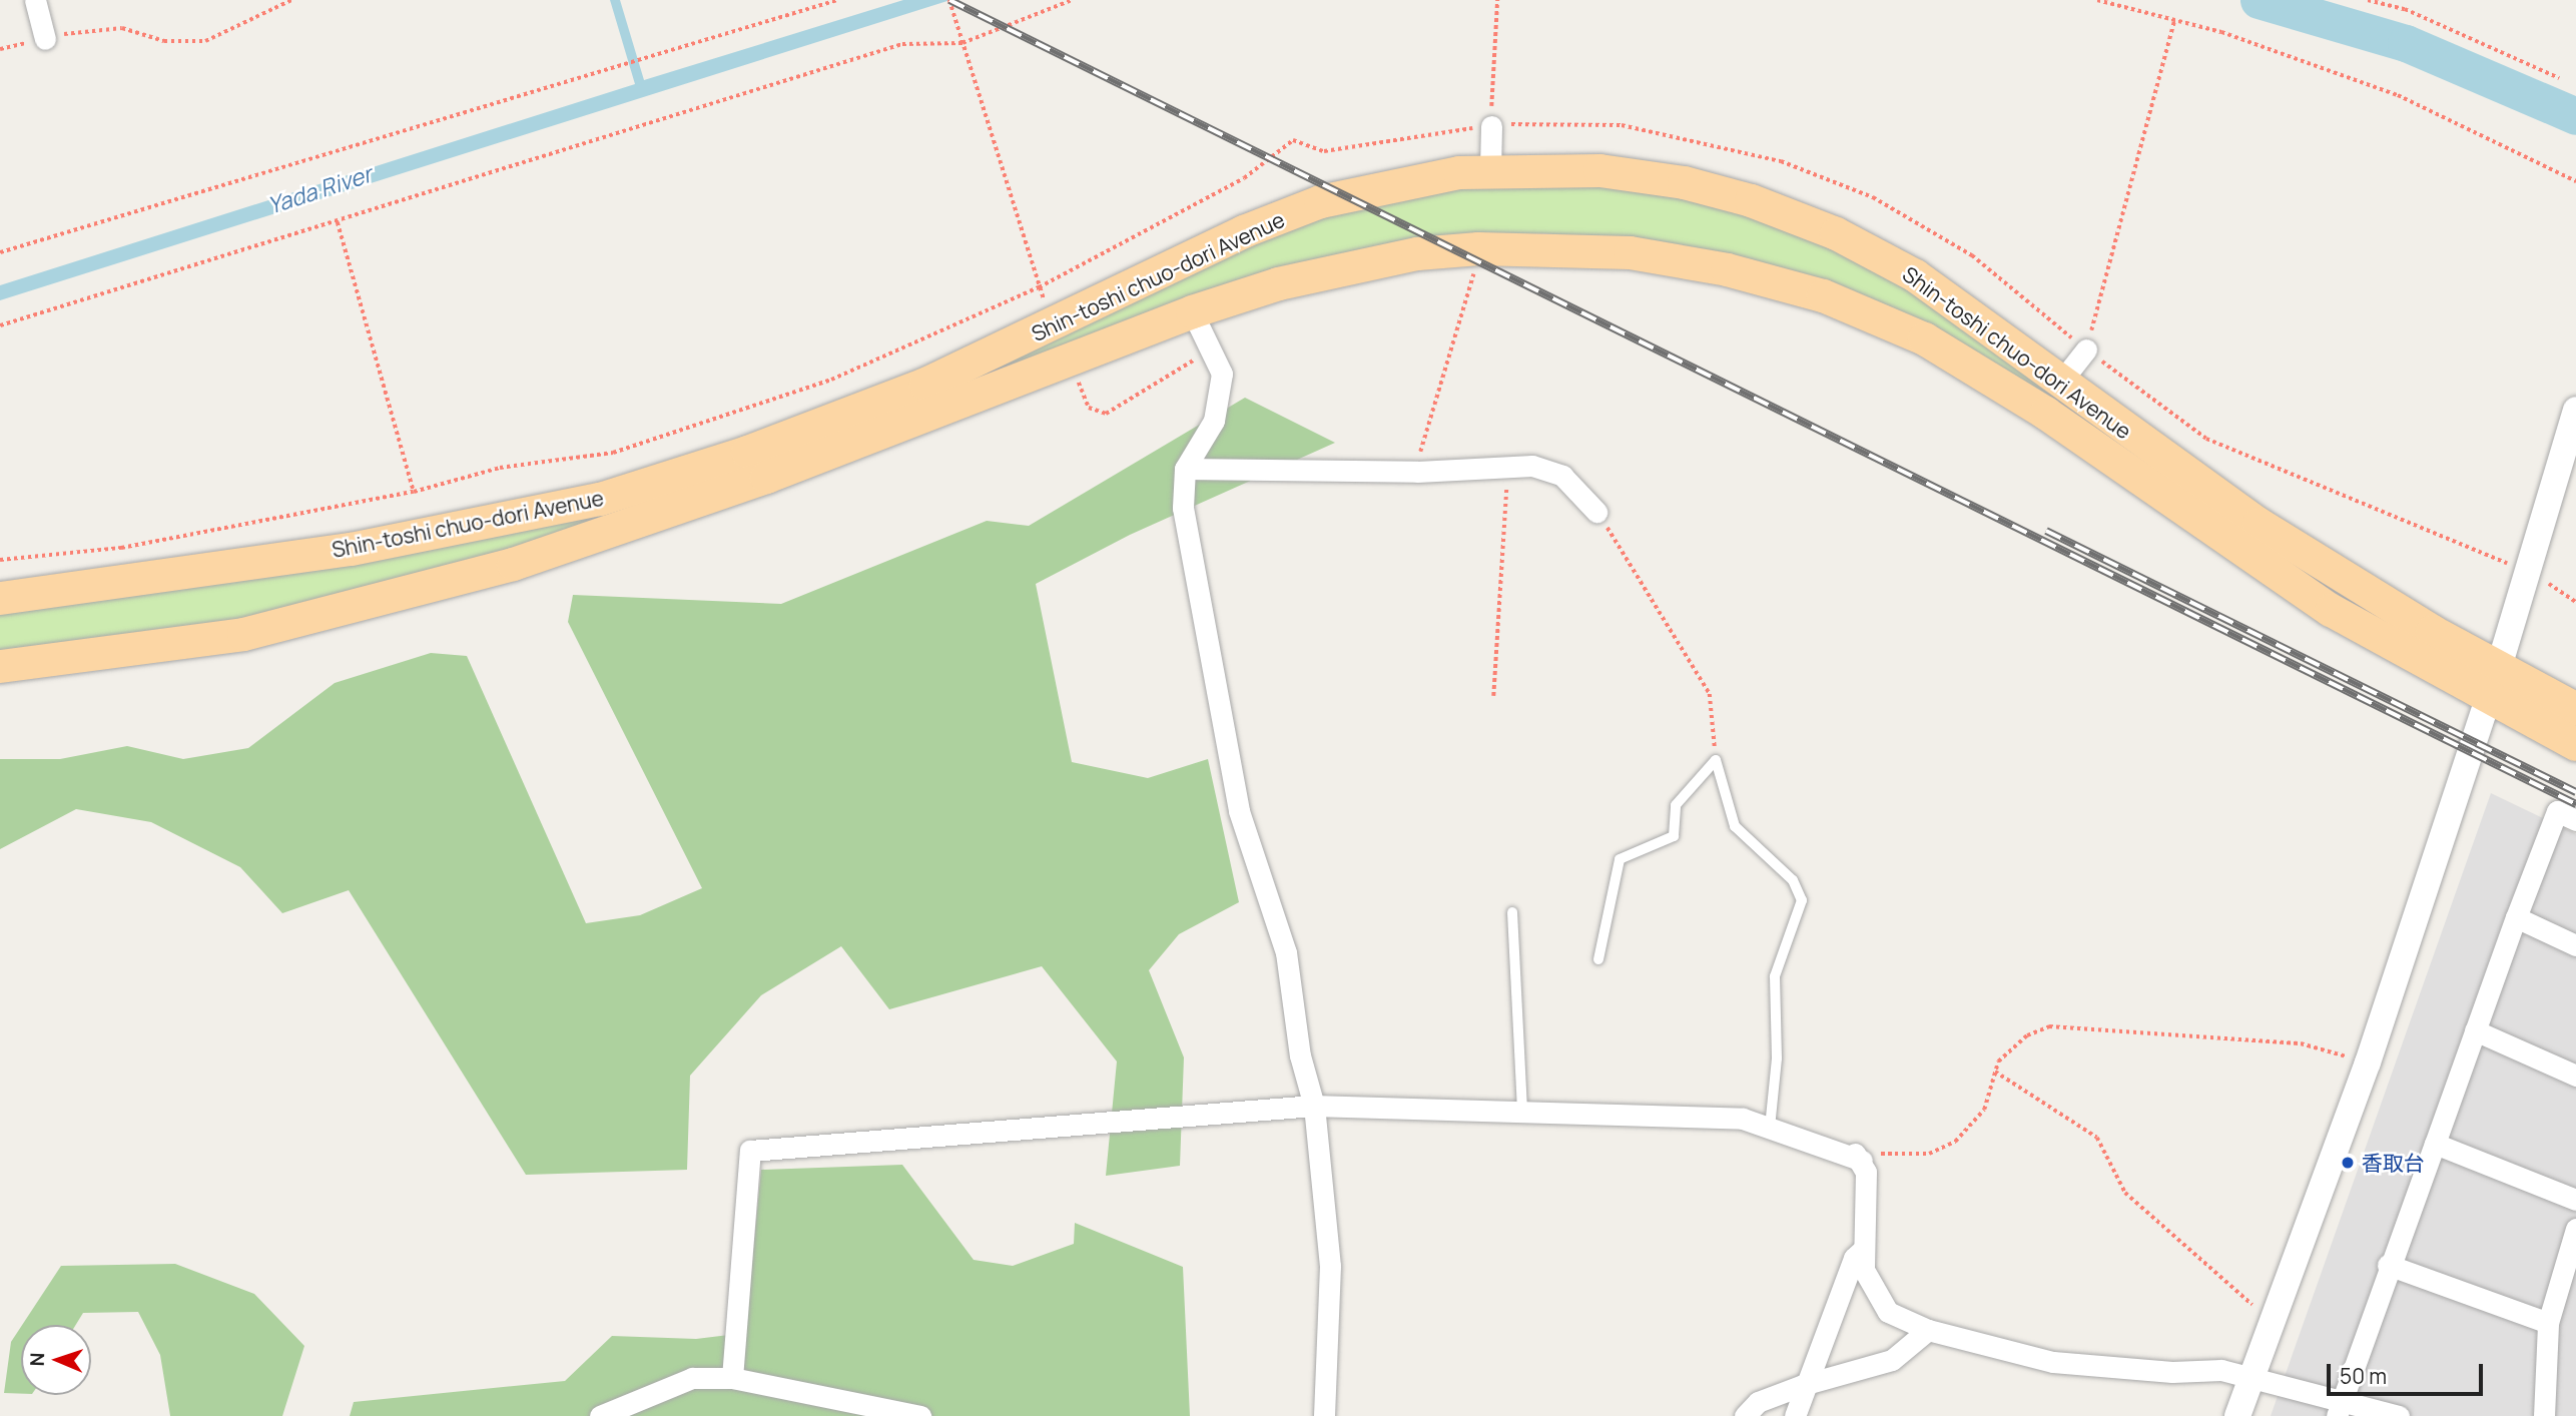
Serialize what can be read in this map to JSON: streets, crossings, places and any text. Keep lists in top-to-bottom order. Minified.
{"streets":{"main road":["Shin-toshi chuo-dori Avenue"]},"water":["Yada River"],"places":["香取台"],"scale_bar":"50 m","north":"left"}
